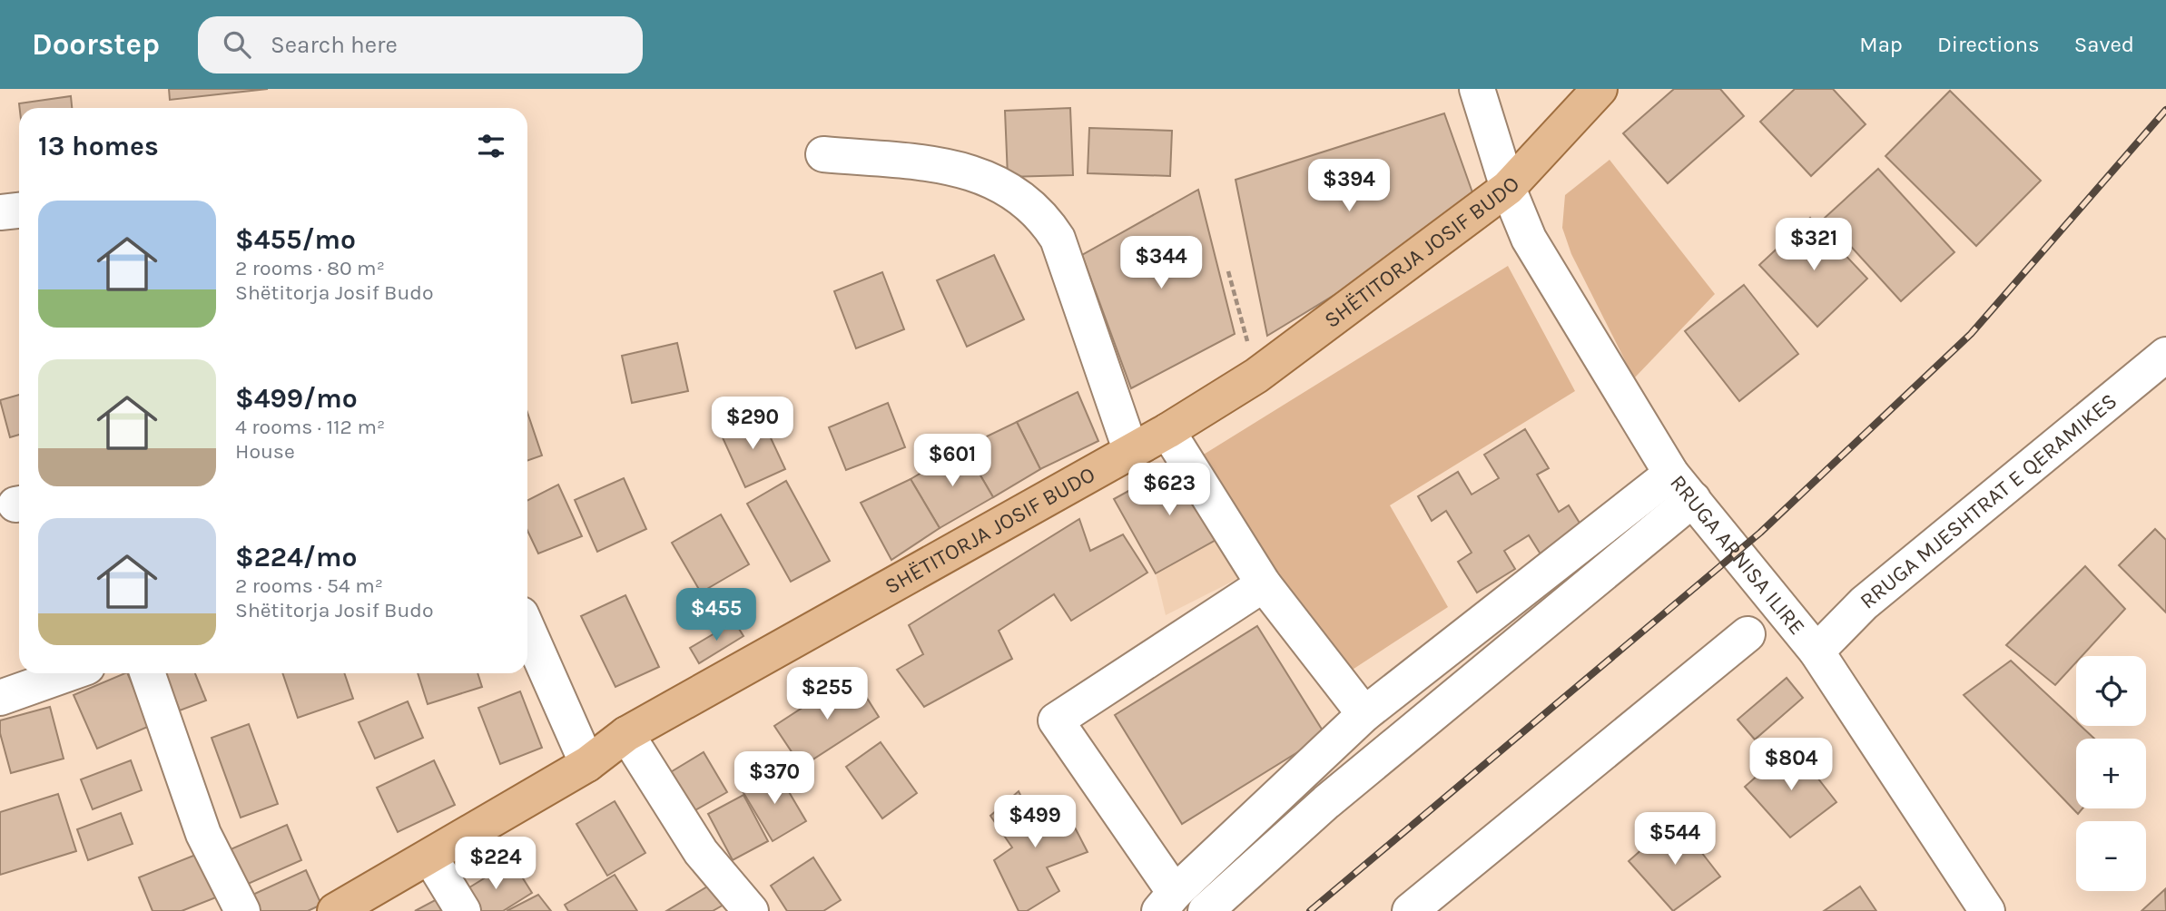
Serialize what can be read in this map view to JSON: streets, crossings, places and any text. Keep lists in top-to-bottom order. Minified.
{"streets":{"main road":["SHËTITORJA JOSIF BUDO"],"street":["RRUGA MJESHTRAT E QERAMIKES","RRUGA ARNISA ILIRE"]},"crossings":[["SHËTITORJA JOSIF BUDO","RRUGA ARNISA ILIRE"],["RRUGA MJESHTRAT E QERAMIKES","RRUGA ARNISA ILIRE"]],"page":{"header":"Doorstep","search":"Search here","nav":["Map","Directions","Saved"],"heading":"13 homes","price":["$394","$321","$344","$290","$601","$623","$455","$255","$804","$370","$499","$544","$224"],"list":[{"name":"$455/mo","note":"2 rooms · 80 m² · Shëtitorja Josif Budo"},{"name":"$499/mo","note":"4 rooms · 112 m² · House"},{"name":"$224/mo","note":"2 rooms · 54 m² · Shëtitorja Josif Budo"}],"map_buttons":["+","−"]}}
